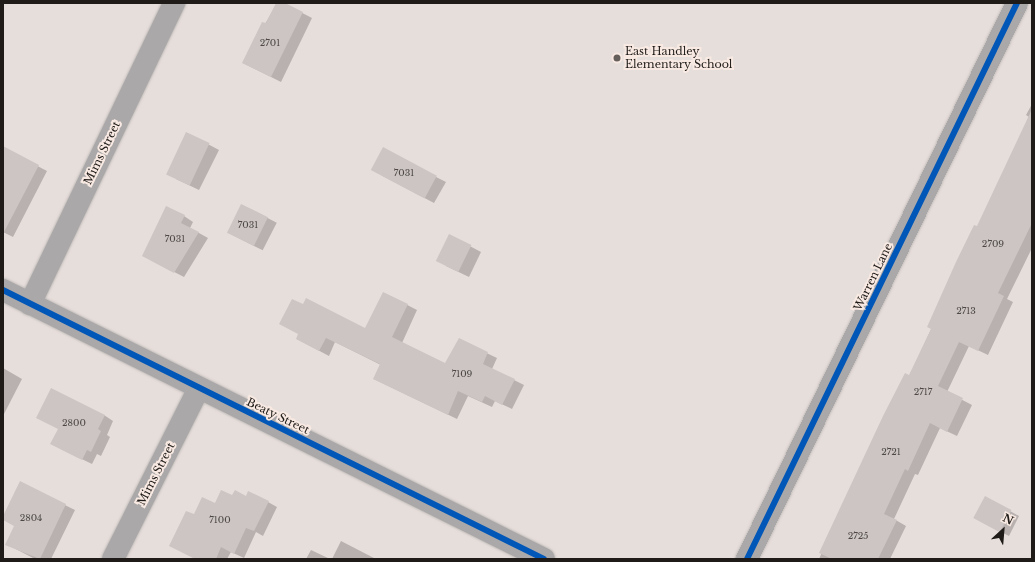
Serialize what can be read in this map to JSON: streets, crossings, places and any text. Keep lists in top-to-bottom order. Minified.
{"streets":{"street":["Mims Street","Warren Lane","Beaty Street"]},"crossings":[["Mims Street","Beaty Street"]],"places":["East Handley Elementary School"],"house_numbers":["2701","7031","7031","7031","2709","2713","7109","2717","2800","2721","2804","7100","2725"],"north":"top right"}
